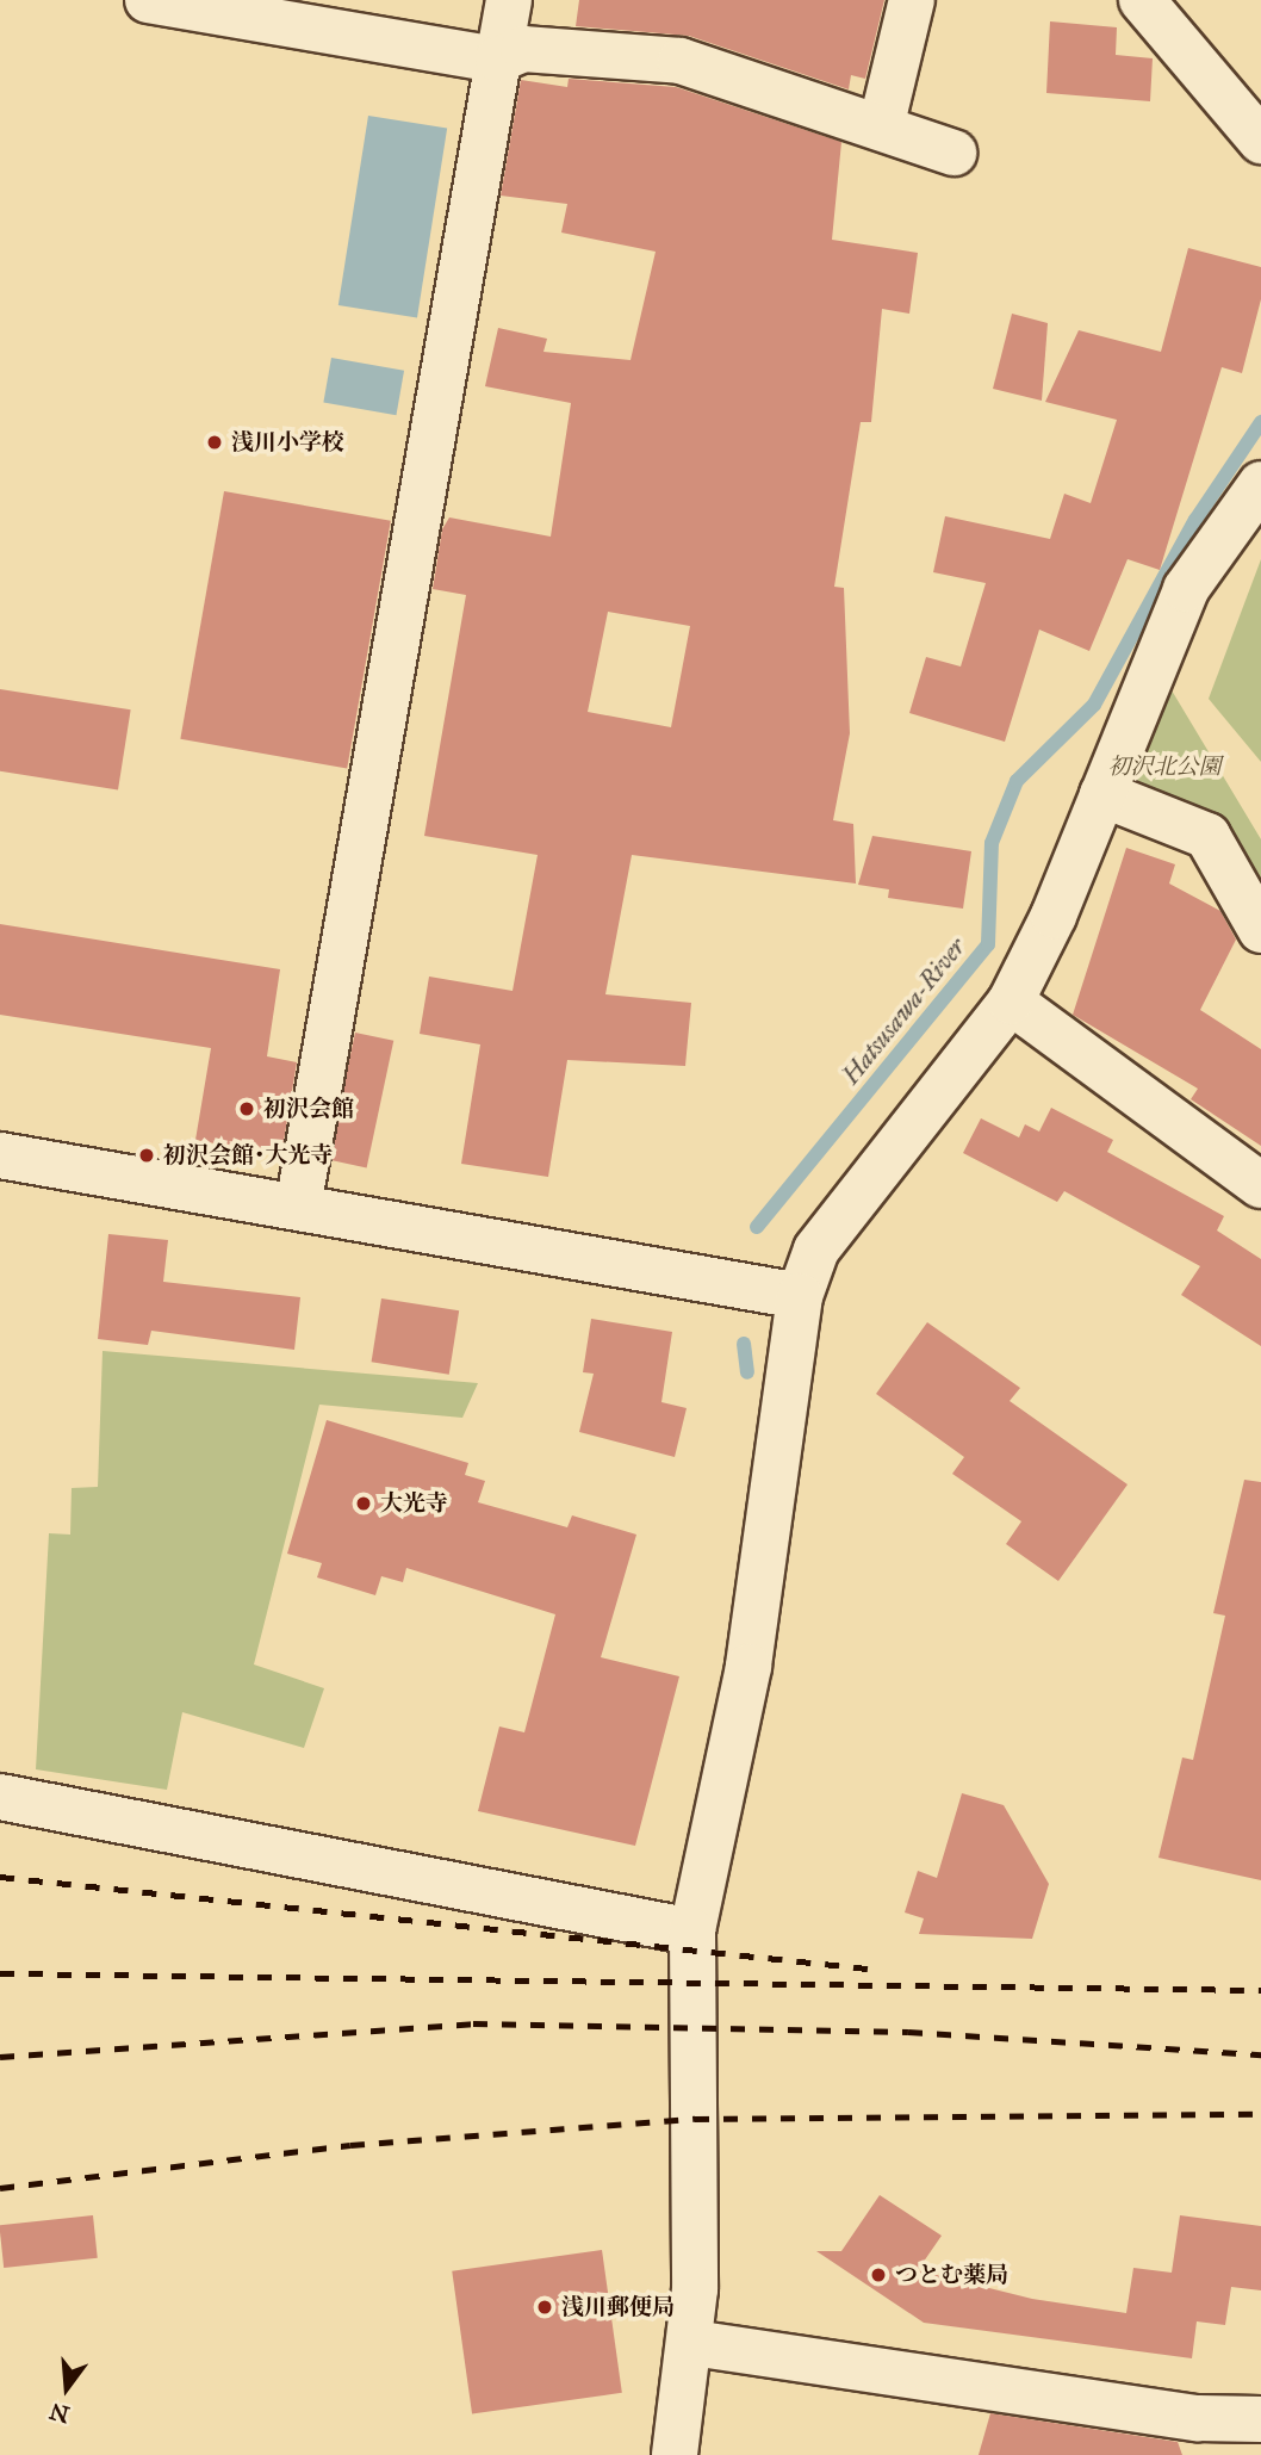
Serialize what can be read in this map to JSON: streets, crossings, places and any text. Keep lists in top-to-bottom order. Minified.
{"water":["Hatsusawa-River"],"parks":["初沢北公園"],"places":["浅川小学校","初沢会館","初沢会館･大光寺","大光寺","つとむ薬局","浅川郵便局"],"north":"bottom"}
